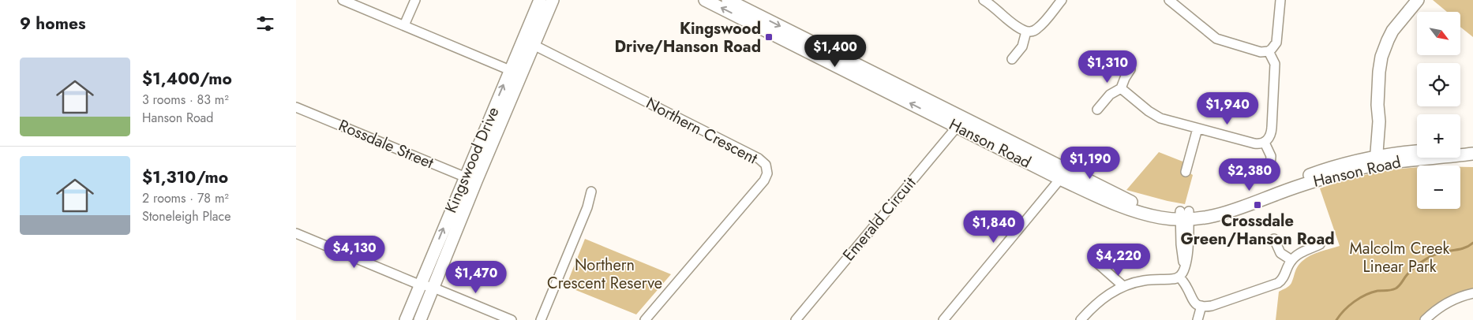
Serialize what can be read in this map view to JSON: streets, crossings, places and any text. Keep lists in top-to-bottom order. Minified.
{"streets":{"street":["Northern Crescent","Hanson Road","Rossdale Street","Kingswood Drive","Emerald Circuit"]},"crossings":[["Northern Crescent","Kingswood Drive"],["Hanson Road","Emerald Circuit"],["Rossdale Street","Kingswood Drive"]],"parks":["Malcolm Creek Linear Park","Northern Crescent Reserve"],"places":{"transit":["Kingswood Drive/Hanson Road","Crossdale Green/Hanson Road"]},"north":"bottom right","page":{"heading":"9 homes","map_buttons":["+","−"],"price":["$1,400","$1,310","$1,940","$1,190","$2,380","$1,840","$4,130","$4,220","$1,470"],"list":[{"name":"$1,400/mo","note":"3 rooms · 83 m² · Hanson Road"},{"name":"$1,310/mo","note":"2 rooms · 78 m² · Stoneleigh Place"}]}}
